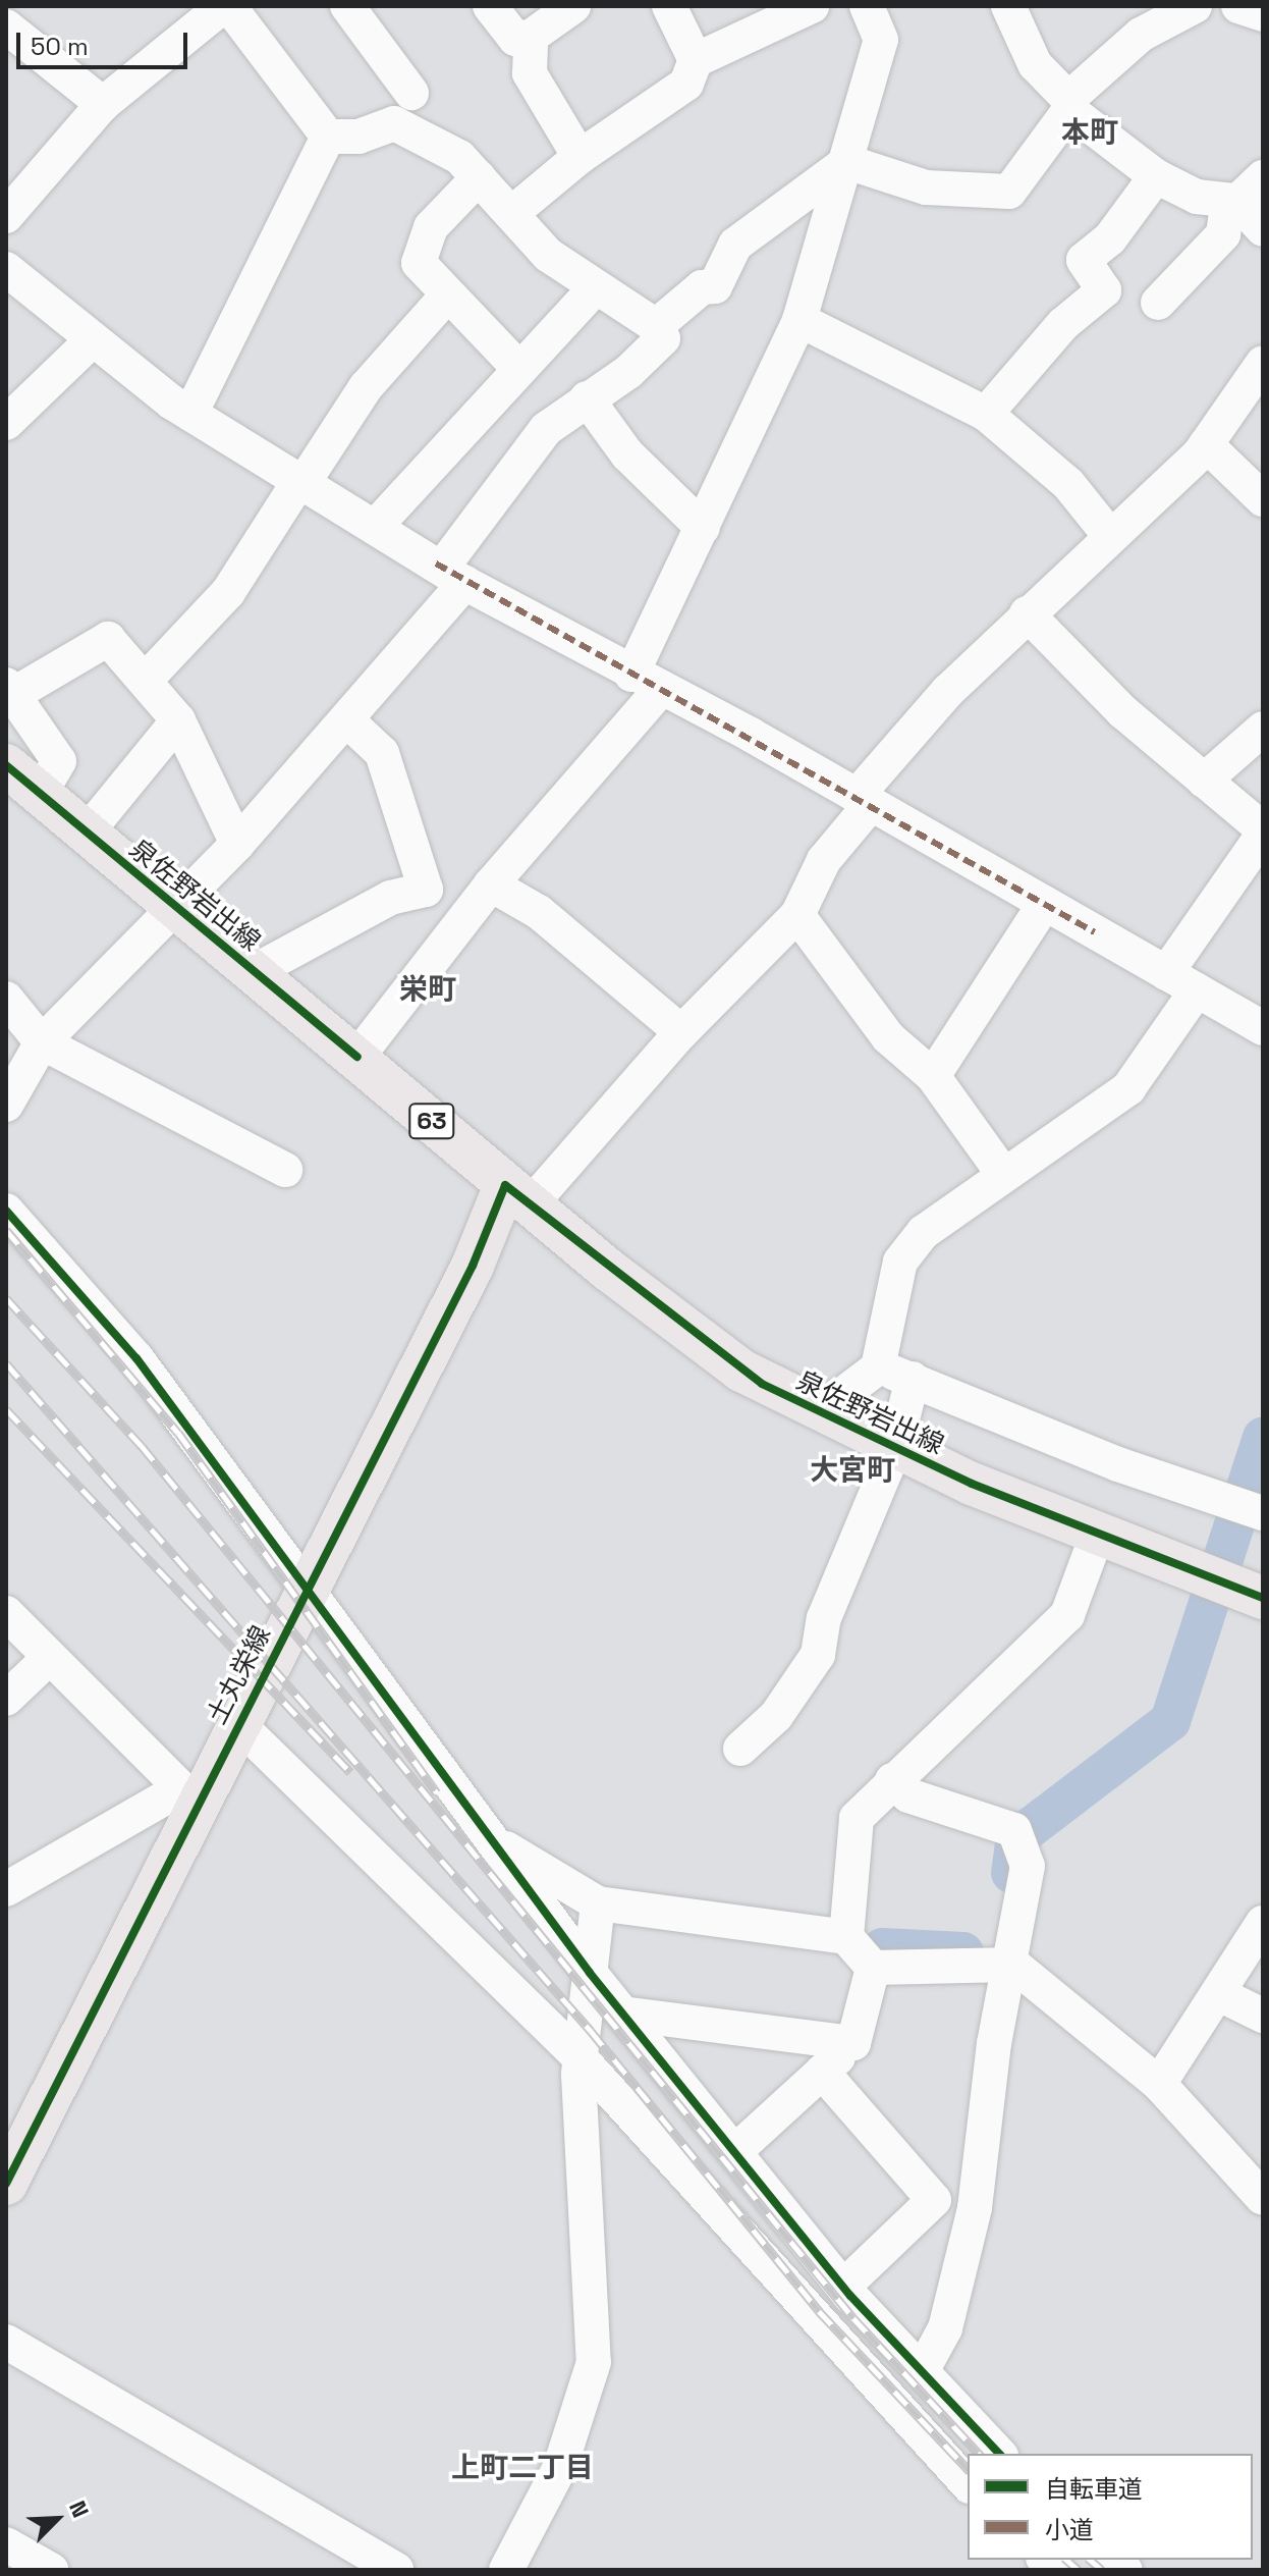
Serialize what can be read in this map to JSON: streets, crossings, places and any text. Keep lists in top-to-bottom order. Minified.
{"streets":{"main road":["泉佐野岩出線","63","土丸栄線"]},"crossings":[["泉佐野岩出線","土丸栄線"]],"districts":["本町","栄町","大宮町","上町二丁目"],"legend":["自転車道","小道"],"scale_bar":"50 m","north":"top right"}
